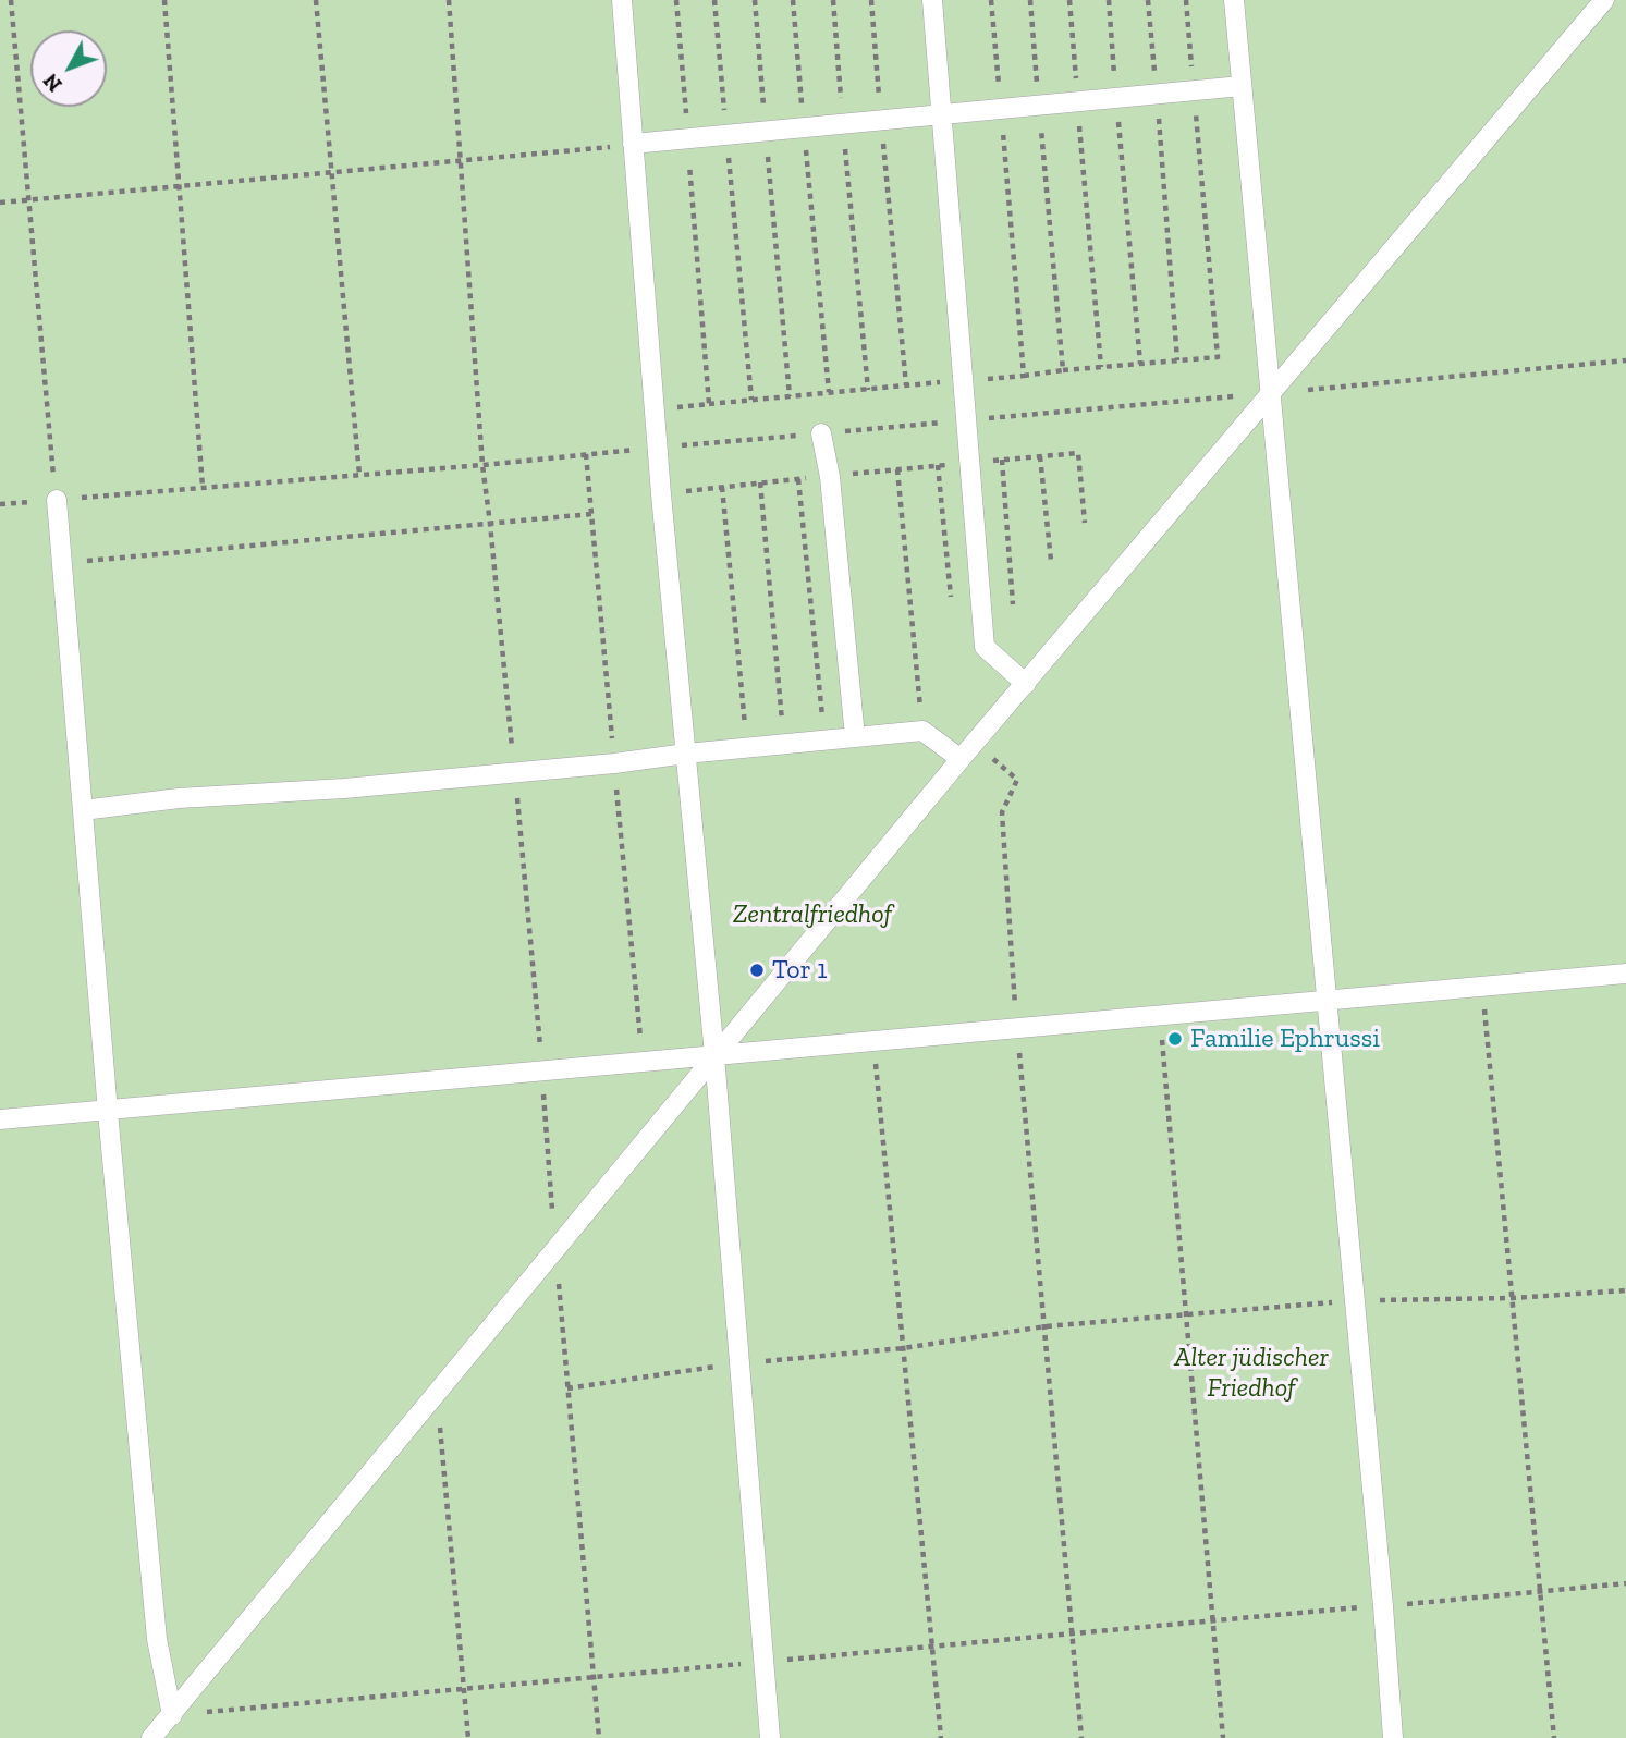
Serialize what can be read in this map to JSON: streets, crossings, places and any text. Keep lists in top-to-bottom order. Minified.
{"parks":["Zentralfriedhof","Alter jüdischer Friedhof"],"places":["Tor 1","Familie Ephrussi"],"north":"bottom left"}
